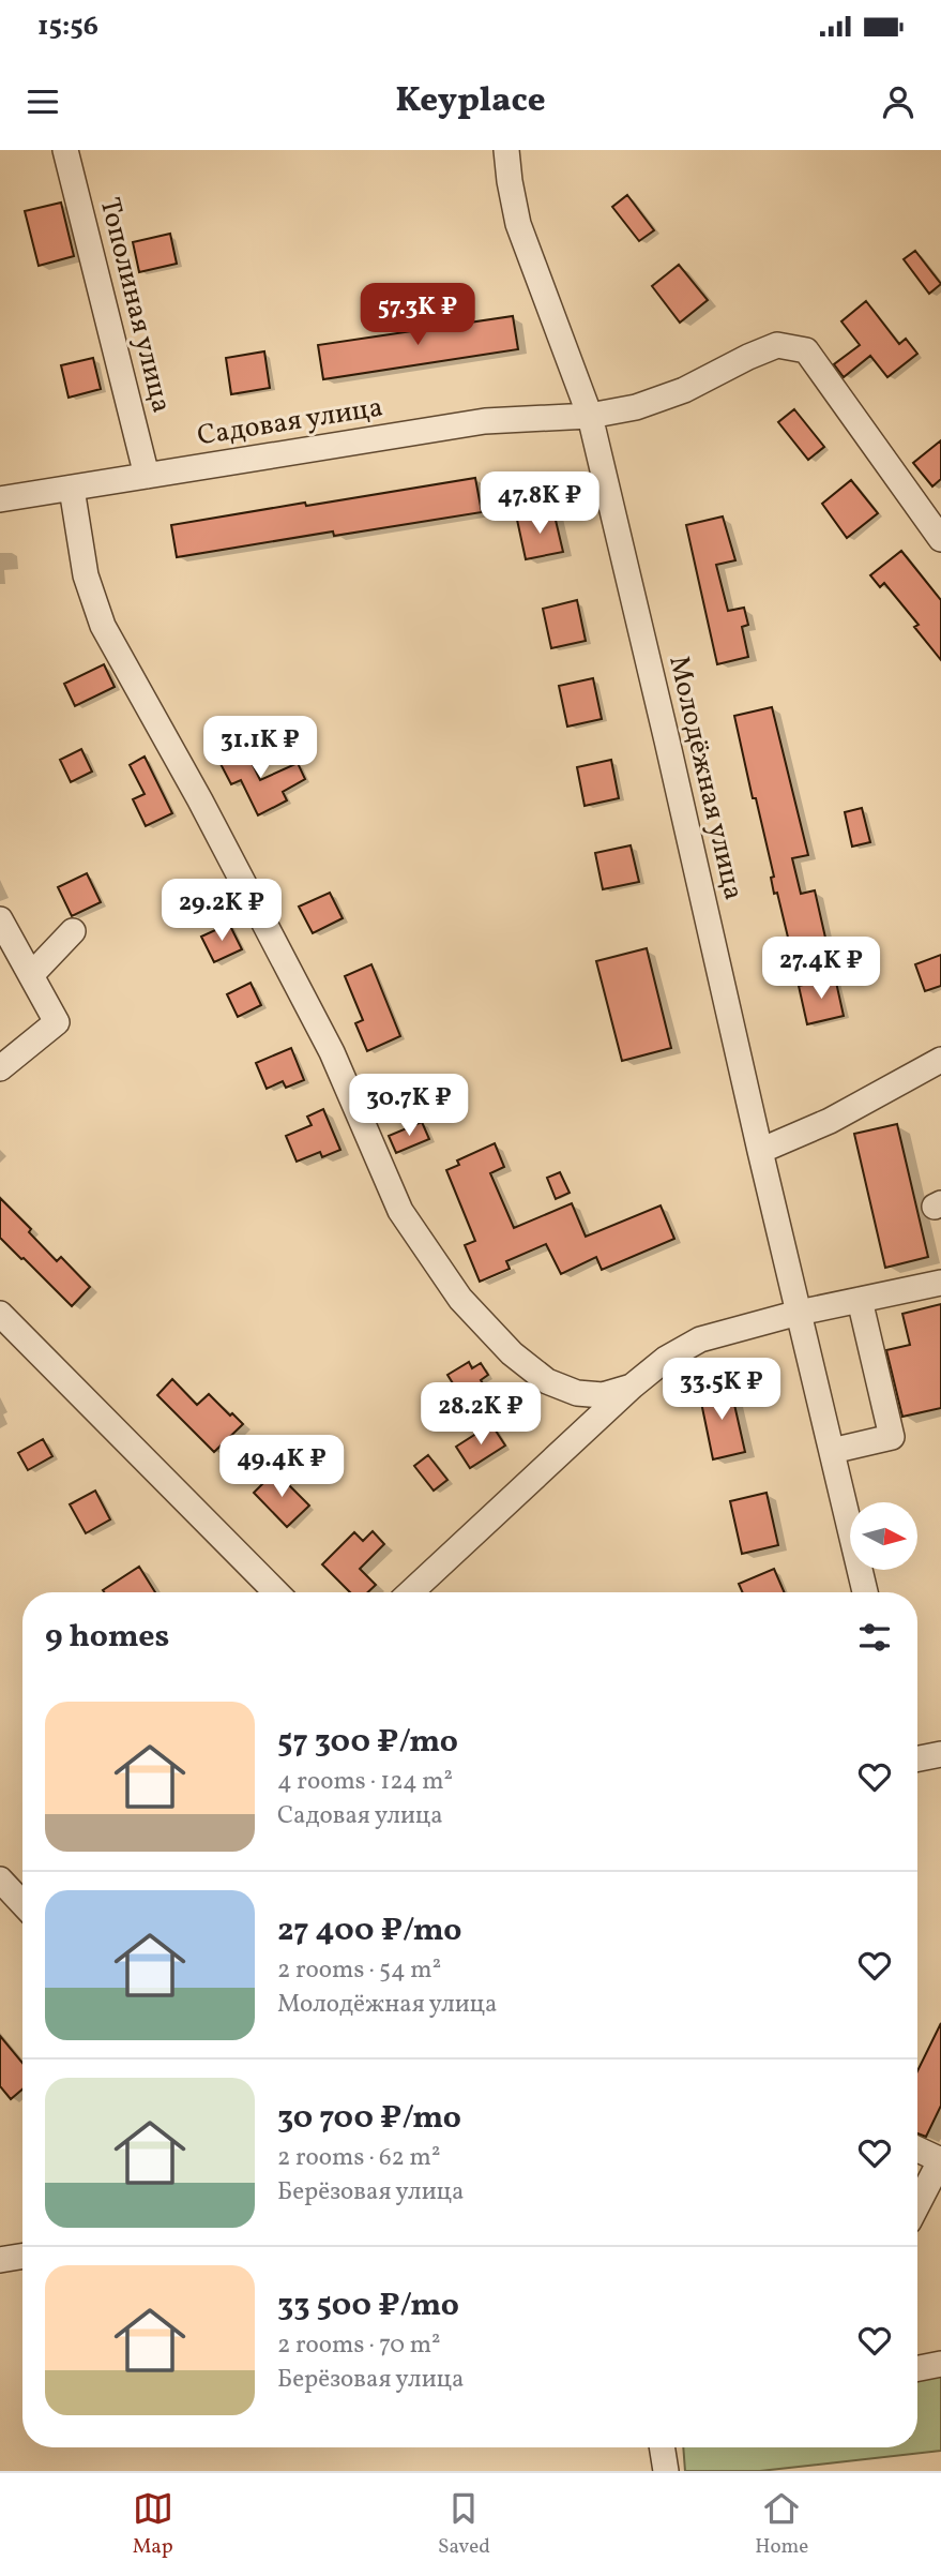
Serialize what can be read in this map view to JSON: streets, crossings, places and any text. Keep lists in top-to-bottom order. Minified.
{"streets":{"street":["Тополиная улица","Садовая улица","Молодёжная улица"]},"crossings":[["Тополиная улица","Садовая улица"],["Садовая улица","Молодёжная улица"]],"north":"right","page":{"status":"15:56","header":"Keyplace","price":["57.3K ₽","47.8K ₽","31.1K ₽","29.2K ₽","27.4K ₽","30.7K ₽","33.5K ₽","28.2K ₽","49.4K ₽"],"heading":"9 homes","list":[{"name":"57 300 ₽/mo","note":"4 rooms · 124 m² · Садовая улица"},{"name":"27 400 ₽/mo","note":"2 rooms · 54 m² · Молодёжная улица"},{"name":"30 700 ₽/mo","note":"2 rooms · 62 m² · Берёзовая улица"},{"name":"33 500 ₽/mo","note":"2 rooms · 70 m² · Берёзовая улица"}],"tabs":["Map","Saved","Home"]}}
